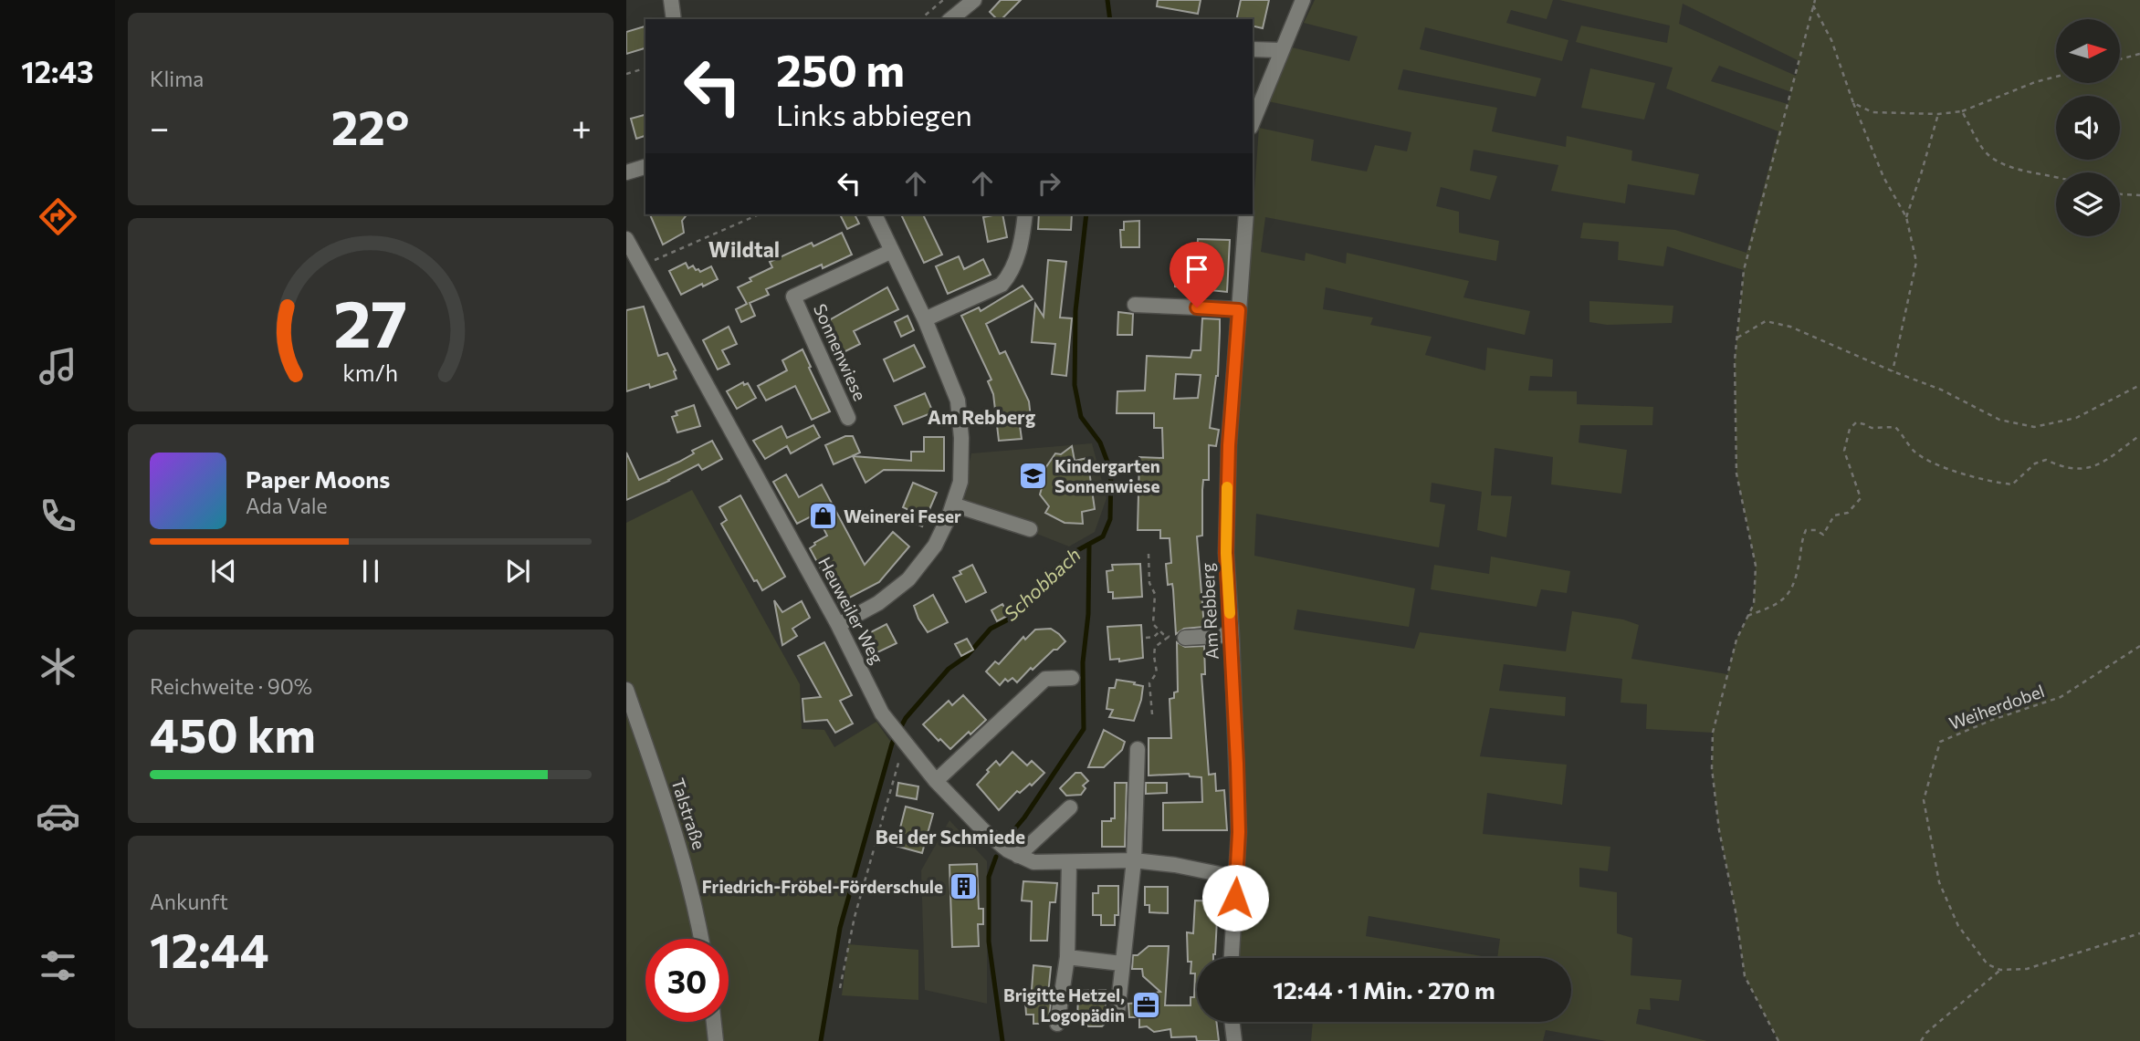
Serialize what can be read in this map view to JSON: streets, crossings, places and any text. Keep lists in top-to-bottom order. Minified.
{"streets":{"street":["Sonnenwiese","Heuweiler Weg","Am Rebberg","Talstraße"],"path":["Weiherdobel"]},"crossings":[["Heuweiler Weg","Am Rebberg"]],"districts":["Wildtal","Am Rebberg","Bei der Schmiede"],"water":["Schobbach"],"places":{"school or university":["Kindergarten Sonnenwiese"],"shop":["Weinerei Feser"],"building":["Friedrich-Fröbel-Förderschule"],"office":["Brigitte Hetzel, Logopädin"]},"north":"right","page":{"tabs":"12:43","tile":["Klima",["Reichweite · 90%","450 km"],["Ankunft","12:44"]],"turn":["250 m","Links abbiegen"],"heat":["−","22°","+"],"song":["Paper Moons","Ada Vale"],"limit":"30","trip":"12:44 · 1 Min. · 270 m","gauge":["27","km/h"]}}
